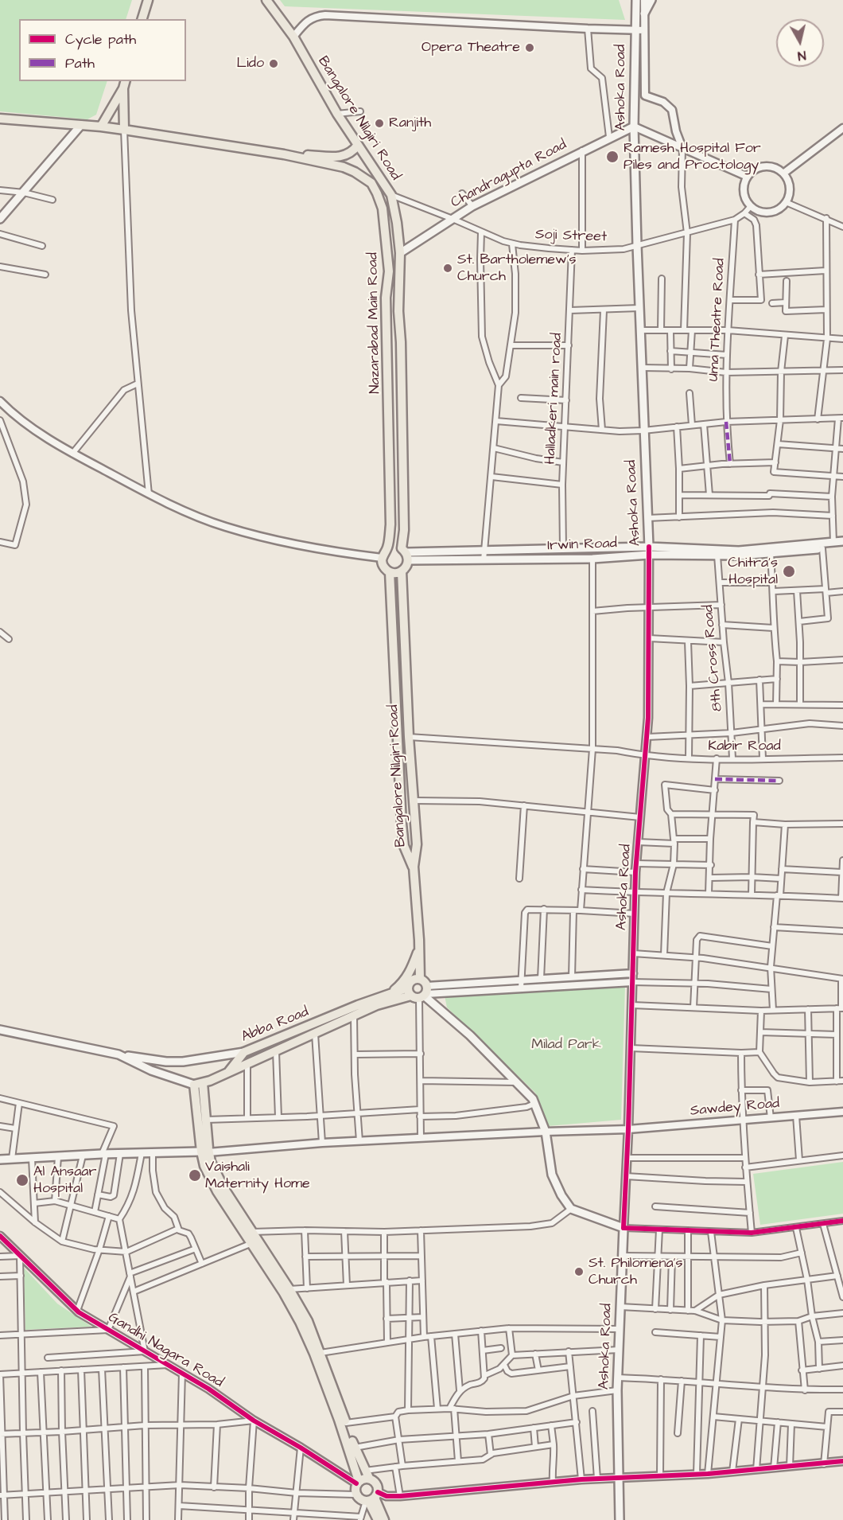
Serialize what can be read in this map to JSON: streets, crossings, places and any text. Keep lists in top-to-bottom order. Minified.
{"streets":{"main road":["Ashoka Road","Bangalore Nilgiri Road","Chandragupta Road","Nazarabad Main Road","Irwin Road","Abba Road"],"street":["Soji Street","Uma Theatre Road","Halladkeri main road","8th Cross Road","Kabir Road","Sawdey Road","Gandhi Nagara Road"]},"crossings":[["Ashoka Road","Chandragupta Road"],["Ashoka Road","Soji Street"],["Ashoka Road","Irwin Road"],["Ashoka Road","Kabir Road"],["Ashoka Road","Sawdey Road"],["Bangalore Nilgiri Road","Chandragupta Road"],["Bangalore Nilgiri Road","Soji Street"],["Bangalore Nilgiri Road","Irwin Road"],["Bangalore Nilgiri Road","Kabir Road"],["Chandragupta Road","Soji Street"],["Soji Street","Uma Theatre Road"],["Soji Street","Halladkeri main road"],["Halladkeri main road","Irwin Road"],["Irwin Road","8th Cross Road"],["8th Cross Road","Kabir Road"]],"parks":["Milad Park"],"places":["Opera Theatre","Lido","Ranjith","Ramesh Hospital For Piles and Proctology","St. Bartholemew's Church","Chitra's Hospital","Vaishali Maternity Home","Al Ansaar Hospital","St. Philomena's Church"],"legend":["Cycle path","Path"],"north":"bottom"}
